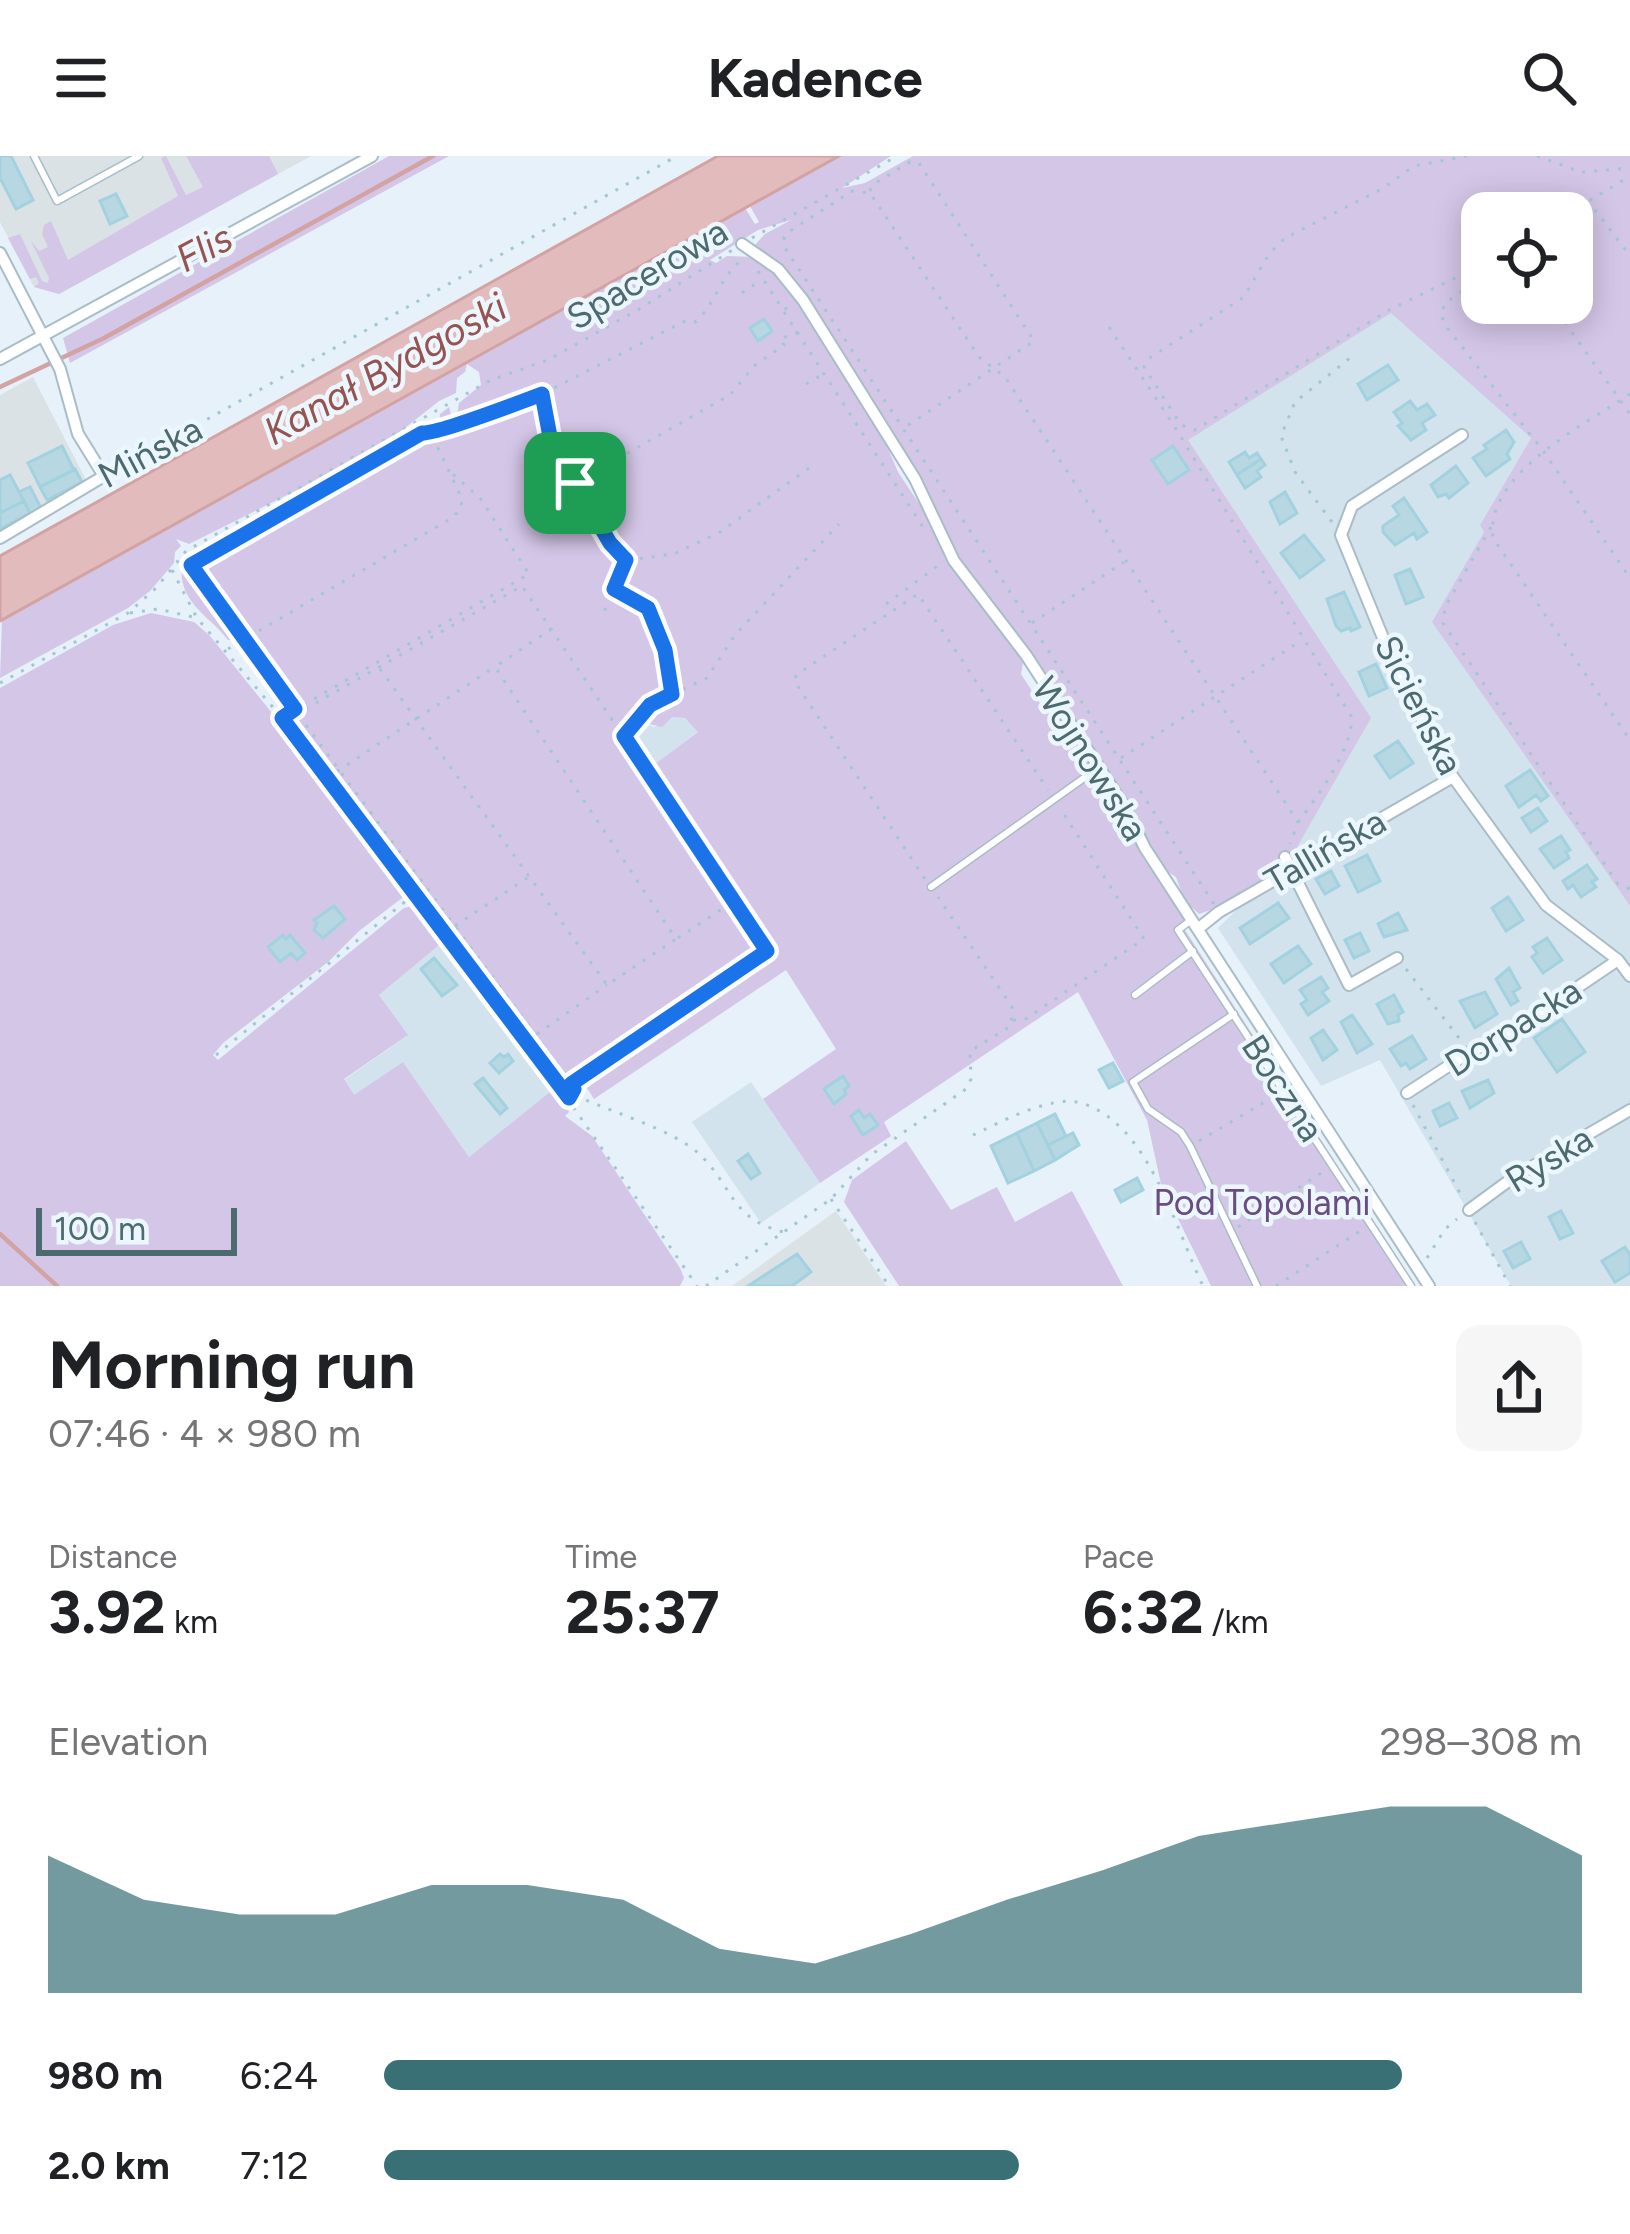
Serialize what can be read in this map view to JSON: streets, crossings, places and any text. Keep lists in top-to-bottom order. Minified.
{"streets":{"street":["Mińska","Sicieńska","Wojnowska","Tallińska","Dorpacka","Ryska"],"lane":["Boczna"],"path":["Spacerowa"]},"crossings":[["Spacerowa","Wojnowska"],["Sicieńska","Tallińska"],["Sicieńska","Dorpacka"],["Wojnowska","Tallińska"],["Wojnowska","Boczna"],["Tallińska","Boczna"]],"water":["Flis","Kanał Bydgoski"],"parks":["Pod Topolami"],"scale_bar":"100 m","page":{"header":"Kadence","scale":"100 m","heading":["Morning run","07:46 · 4 × 980 m"],"stats":[["Distance","3.92 km"],["Time","25:37"],["Pace","6:32 /km"]],"chart":["Elevation","298–308 m"],"list":[{"name":"980 m","note":"6:24"},{"name":"2.0 km","note":"7:12"}]}}
